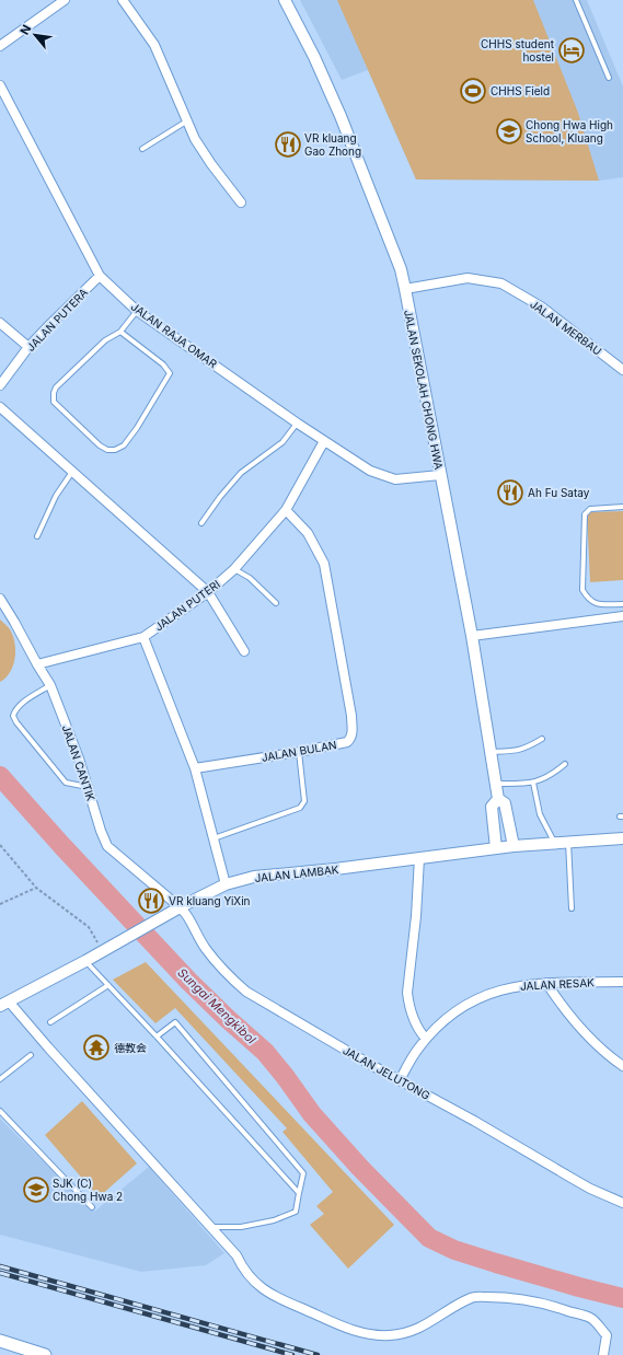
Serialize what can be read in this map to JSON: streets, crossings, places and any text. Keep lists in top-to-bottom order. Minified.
{"streets":{"street":["JALAN PUTERA","JALAN MERBAU","JALAN RAJA OMAR","JALAN SEKOLAH CHONG HWA","JALAN PUTERI","JALAN BULAN","JALAN CANTIK","JALAN LAMBAK","JALAN RESAK","JALAN JELUTONG"]},"crossings":[["JALAN PUTERA","JALAN RAJA OMAR"],["JALAN MERBAU","JALAN SEKOLAH CHONG HWA"],["JALAN RAJA OMAR","JALAN SEKOLAH CHONG HWA"],["JALAN RAJA OMAR","JALAN PUTERI"],["JALAN SEKOLAH CHONG HWA","JALAN LAMBAK"],["JALAN PUTERI","JALAN BULAN"],["JALAN PUTERI","JALAN CANTIK"],["JALAN CANTIK","JALAN LAMBAK"],["JALAN CANTIK","JALAN JELUTONG"],["JALAN LAMBAK","JALAN JELUTONG"],["JALAN RESAK","JALAN JELUTONG"]],"water":["Sungai Mengkibol"],"places":{"hotel":["CHHS student hostel"],"sports":["CHHS Field"],"school or university":["Chong Hwa High School, Kluang","SJK (C) Chong Hwa 2"],"restaurant":["VR kluang Gao Zhong","Ah Fu Satay","VR kluang YiXin"],"temple":["德教会"]},"north":"top left"}
